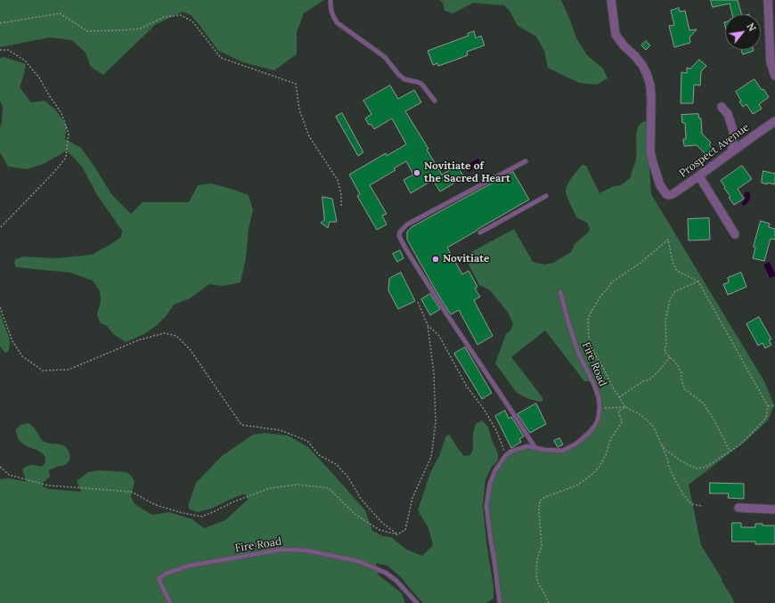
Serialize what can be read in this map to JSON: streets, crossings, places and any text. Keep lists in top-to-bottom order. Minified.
{"streets":{"street":["Prospect Avenue"],"lane":["Fire Road"]},"places":["Novitiate of the Sacred Heart","Novitiate"],"north":"top right"}
